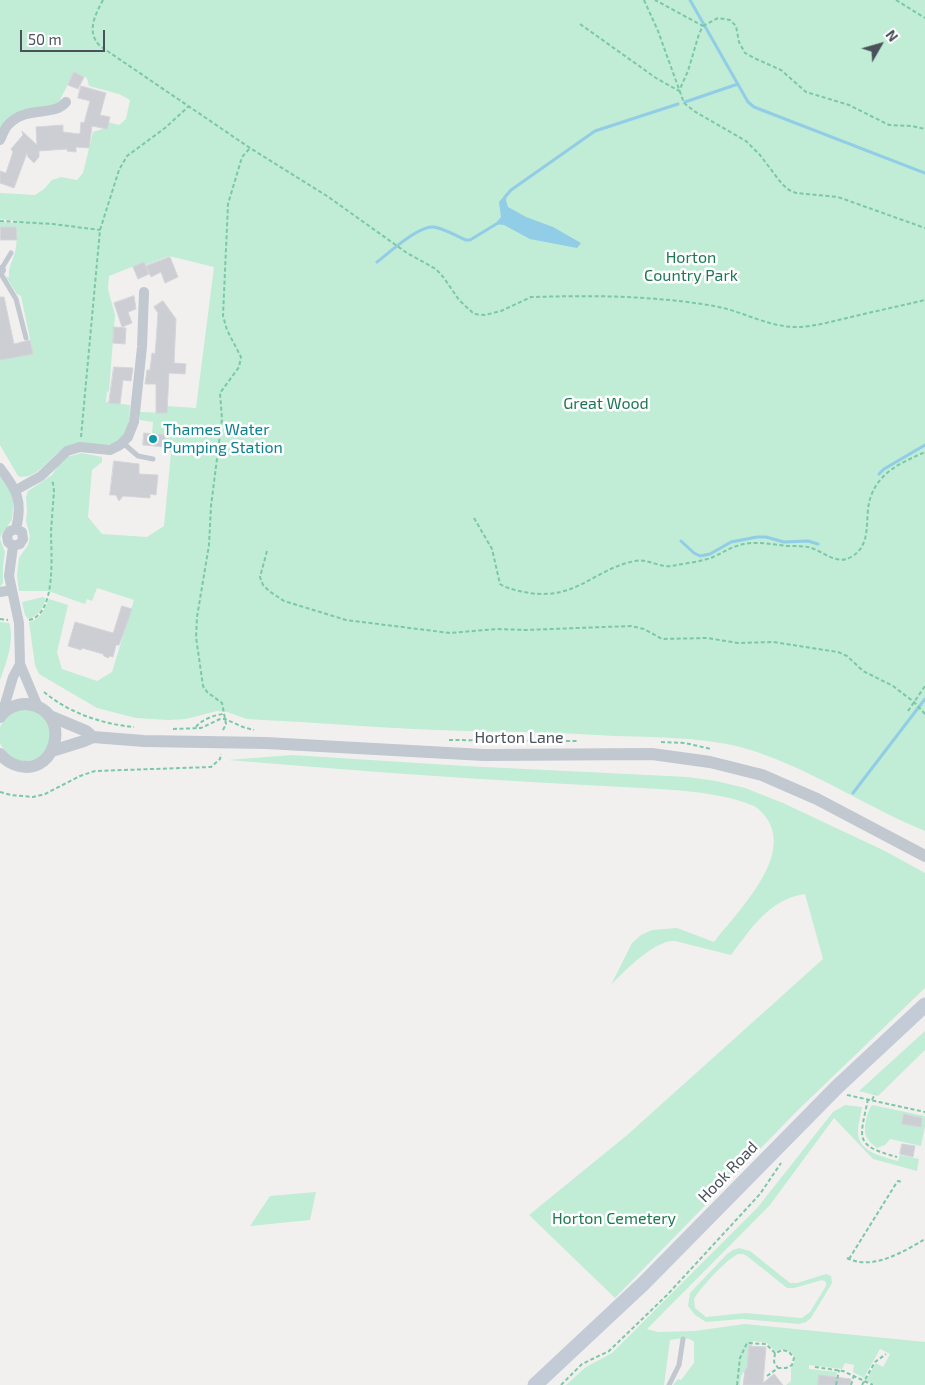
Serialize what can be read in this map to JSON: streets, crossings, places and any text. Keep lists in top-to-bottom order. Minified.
{"streets":{"main road":["Hook Road"],"street":["Horton Lane"]},"parks":["Horton Country Park","Great Wood","Horton Cemetery"],"places":["Thames Water Pumping Station"],"scale_bar":"50 m","north":"top right"}
